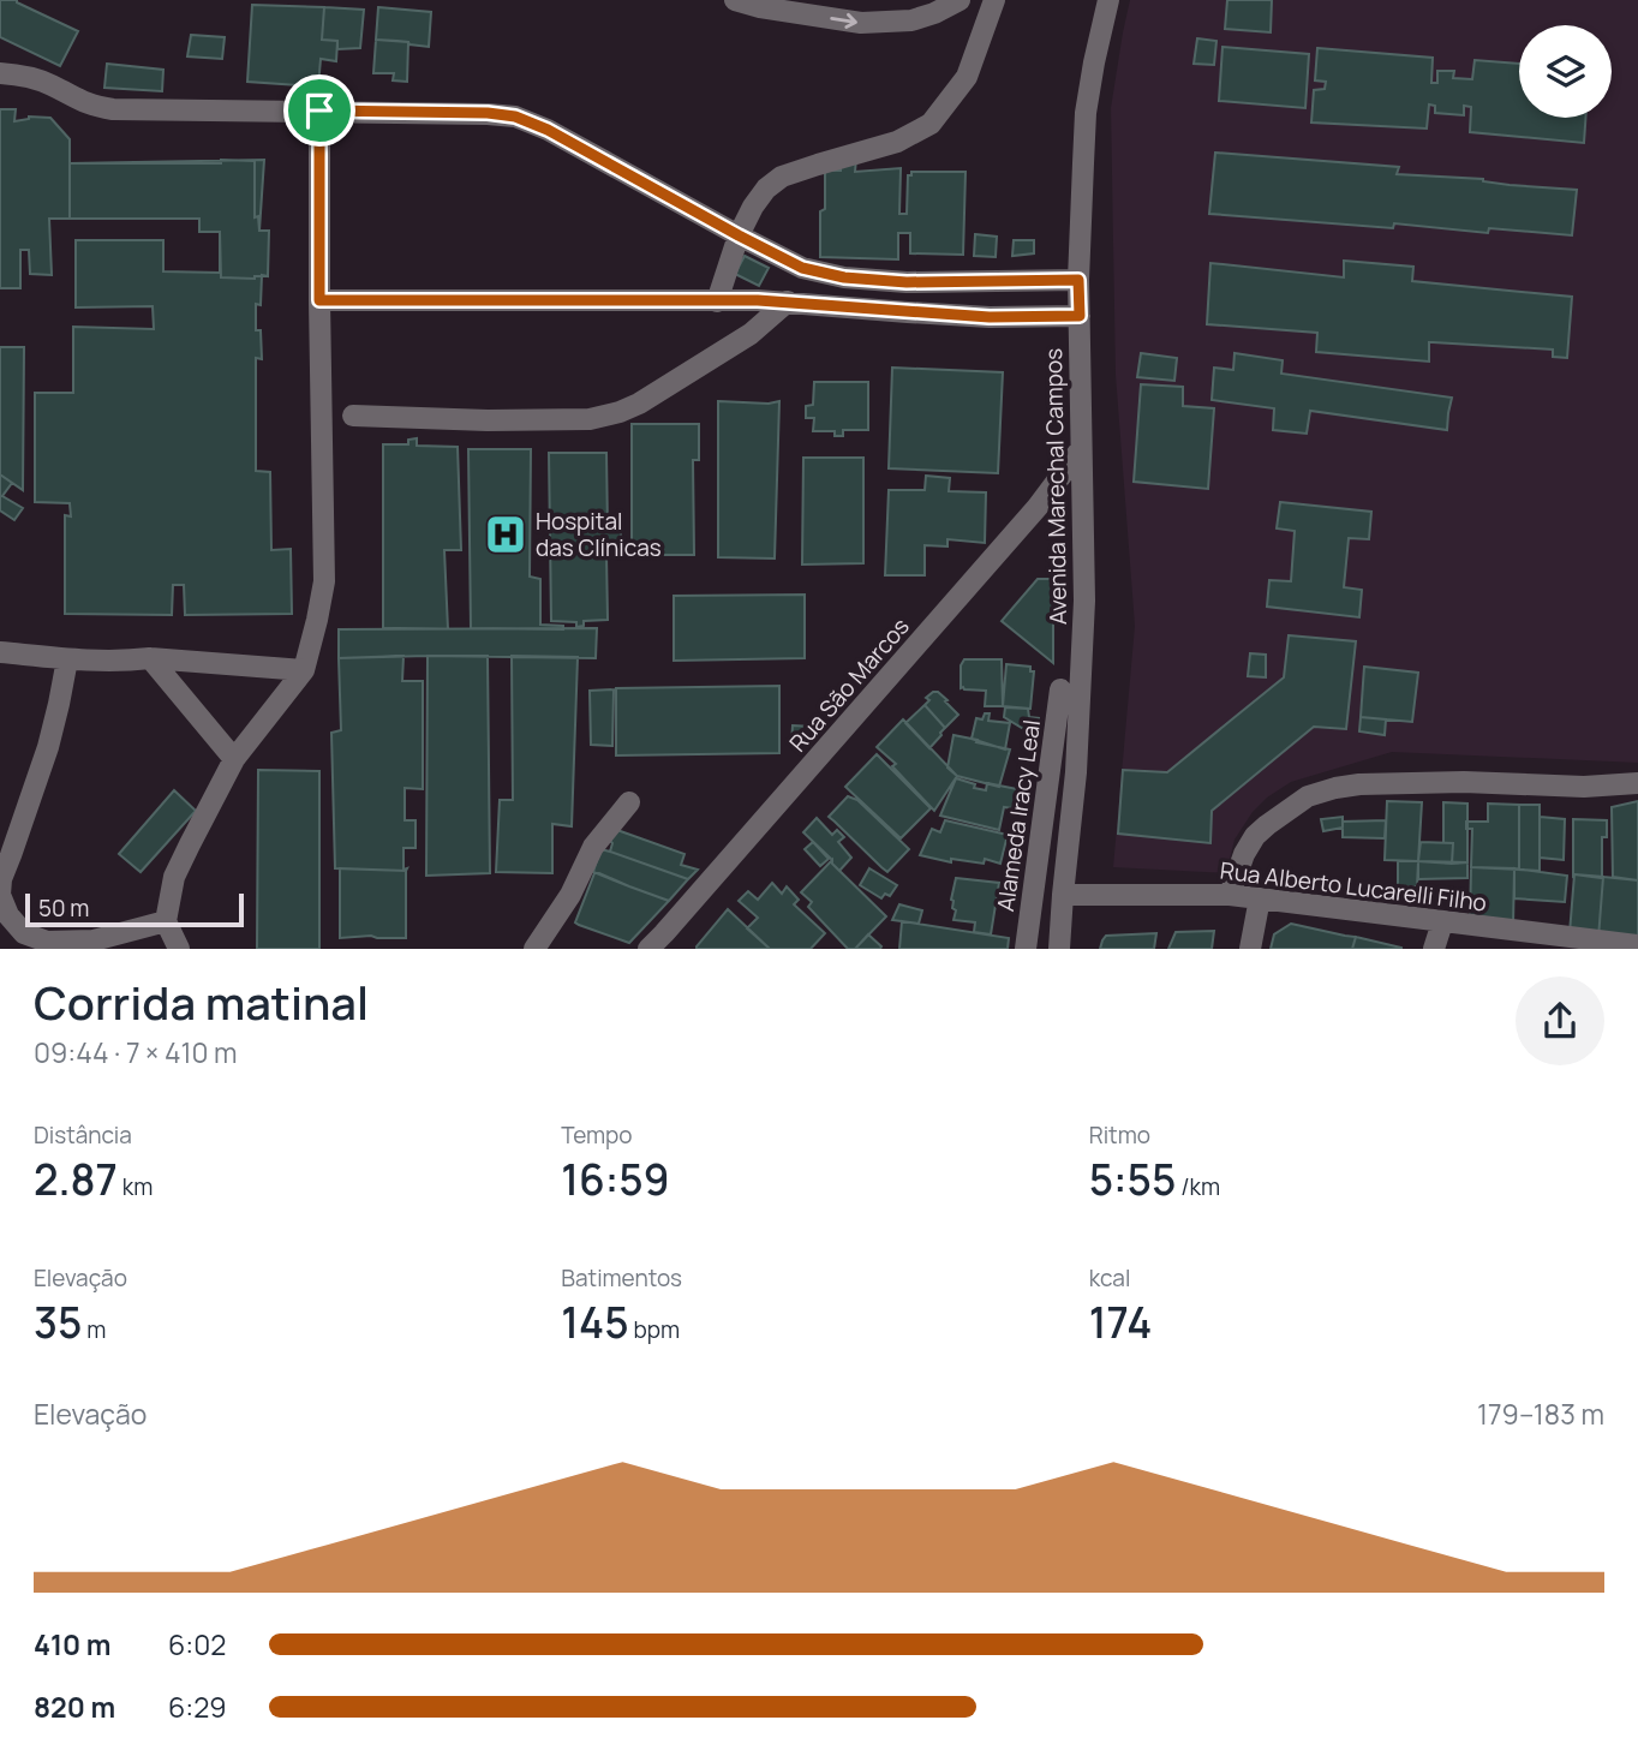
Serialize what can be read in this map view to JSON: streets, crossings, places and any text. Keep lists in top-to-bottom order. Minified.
{"streets":{"street":["Avenida Marechal Campos","Rua São Marcos","Alameda Iracy Leal","Rua Alberto Lucarelli Filho"]},"crossings":[["Avenida Marechal Campos","Rua São Marcos"],["Avenida Marechal Campos","Rua Alberto Lucarelli Filho"]],"places":{"hospital":["Hospital das Clínicas"]},"scale_bar":"50 m","page":{"scale":"50 m","heading":["Corrida matinal","09:44 · 7 × 410 m"],"stats":[["Distância","2.87 km"],["Tempo","16:59"],["Ritmo","5:55 /km"],["Elevação","35 m"],["Batimentos","145 bpm"],["kcal","174"]],"chart":["Elevação","179–183 m"],"list":[{"name":"410 m","note":"6:02"},{"name":"820 m","note":"6:29"}]}}
